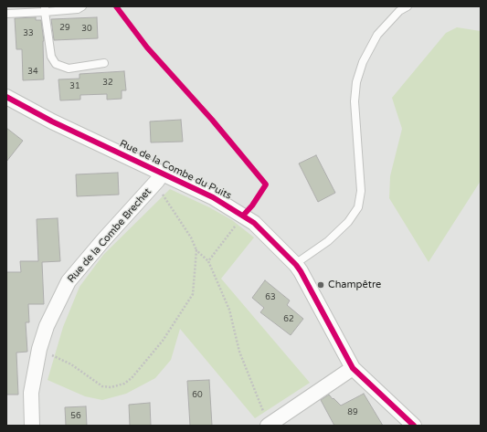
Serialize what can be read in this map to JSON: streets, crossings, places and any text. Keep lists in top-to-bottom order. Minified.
{"streets":{"street":["Rue de la Combe du Puits","Rue de la Combe Brechet"]},"crossings":[["Rue de la Combe du Puits","Rue de la Combe Brechet"]],"places":["Champêtre"],"house_numbers":["29","30","33","34","32","31","63","62","60","89","56"]}
